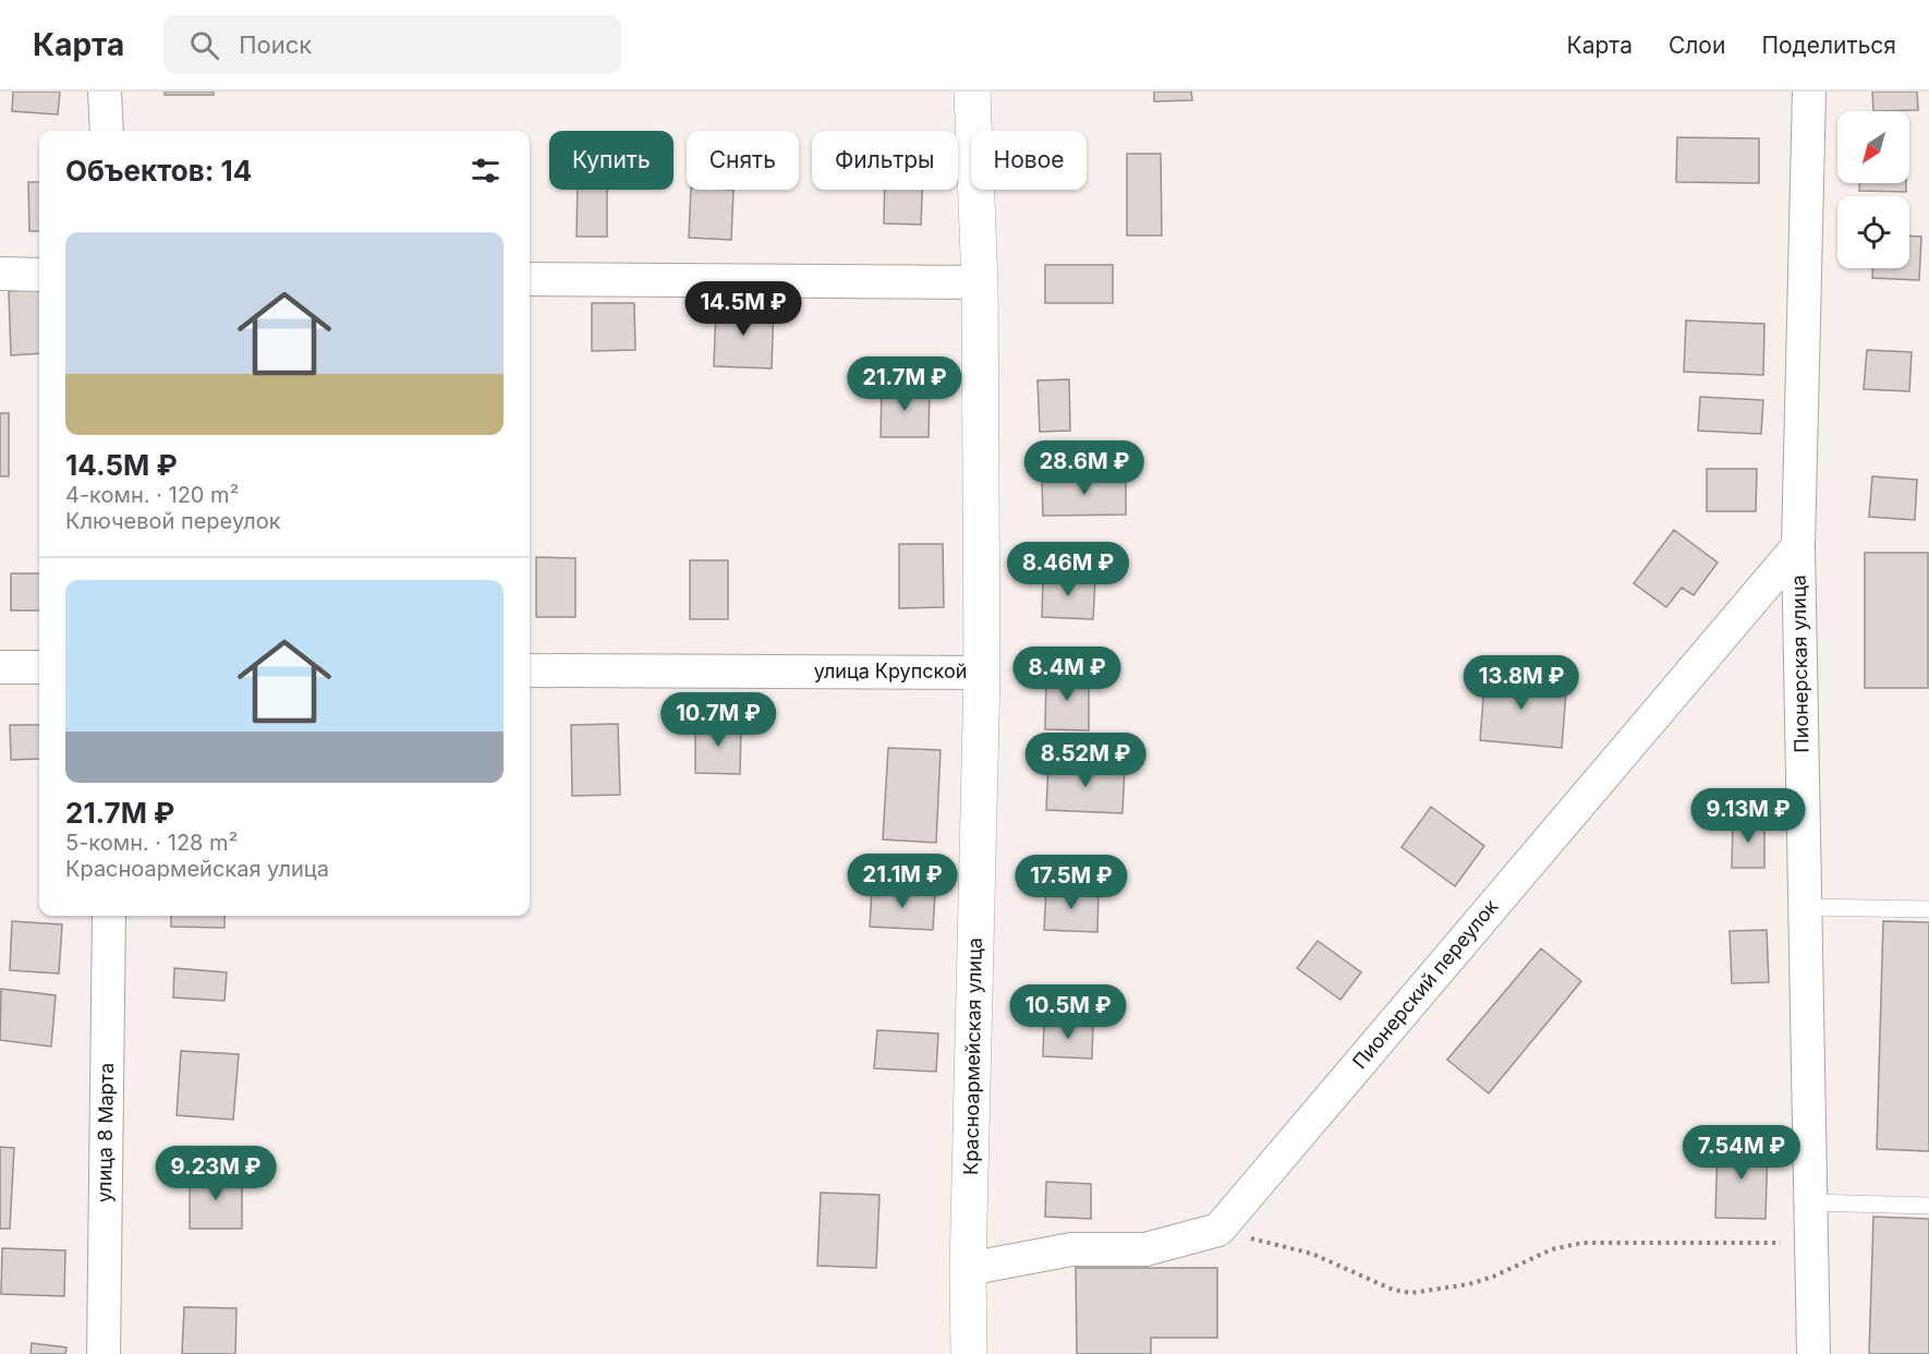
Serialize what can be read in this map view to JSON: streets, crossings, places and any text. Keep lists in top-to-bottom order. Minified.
{"streets":{"street":["Пионерская улица","улица Крупской","Пионерский переулок","Красноармейская улица","улица 8 Марта"]},"crossings":[["Пионерская улица","Пионерский переулок"],["улица Крупской","Красноармейская улица"]],"north":"bottom left","page":{"header":"Карта","search":"Поиск","nav":["Карта","Слои","Поделиться"],"chip":["Купить","Снять","Фильтры","Новое"],"heading":"Объектов: 14","list":[{"name":"14.5M ₽","note":"4-комн. · 120 m² · Ключевой переулок"},{"name":"21.7M ₽","note":"5-комн. · 128 m² · Красноармейская улица"}],"price":["14.5M ₽","21.7M ₽","28.6M ₽","8.46M ₽","8.4M ₽","13.8M ₽","10.7M ₽","8.52M ₽","9.13M ₽","21.1M ₽","17.5M ₽","10.5M ₽","7.54M ₽","9.23M ₽"]}}
